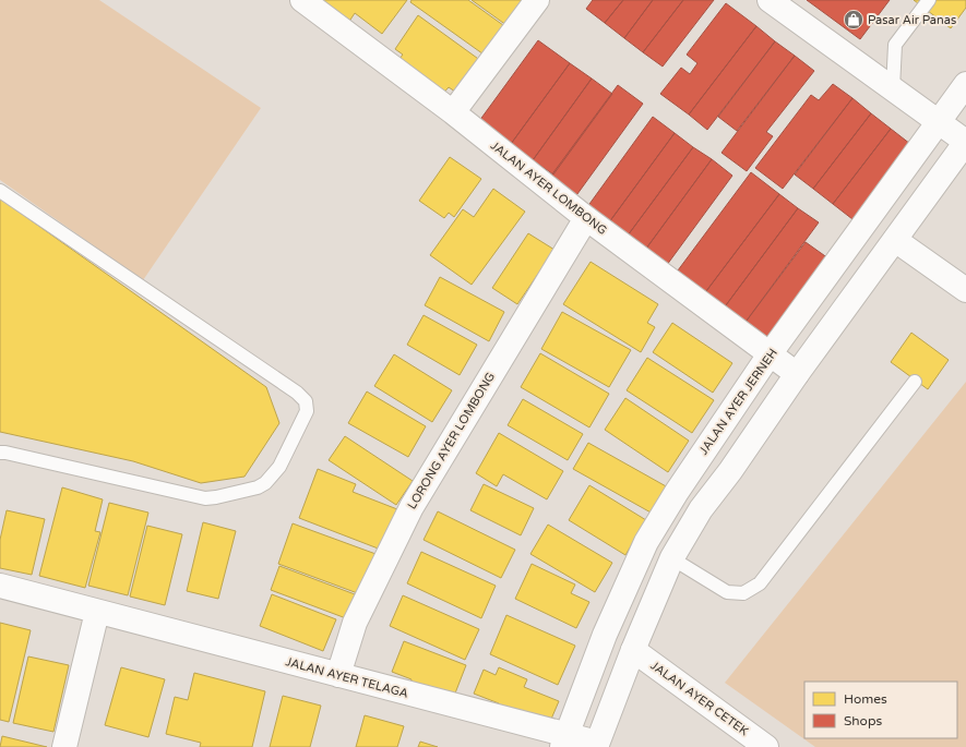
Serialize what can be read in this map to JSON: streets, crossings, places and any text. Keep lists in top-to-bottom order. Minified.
{"streets":{"street":["JALAN AYER LOMBONG","JALAN AYER JERNEH","LORONG AYER LOMBONG","JALAN AYER TELAGA","JALAN AYER CETEK"]},"crossings":[["JALAN AYER LOMBONG","JALAN AYER JERNEH"],["JALAN AYER LOMBONG","LORONG AYER LOMBONG"],["JALAN AYER JERNEH","JALAN AYER TELAGA"],["LORONG AYER LOMBONG","JALAN AYER TELAGA"]],"places":{"shop":["Pasar Air Panas"]},"legend":["Homes","Shops"]}
